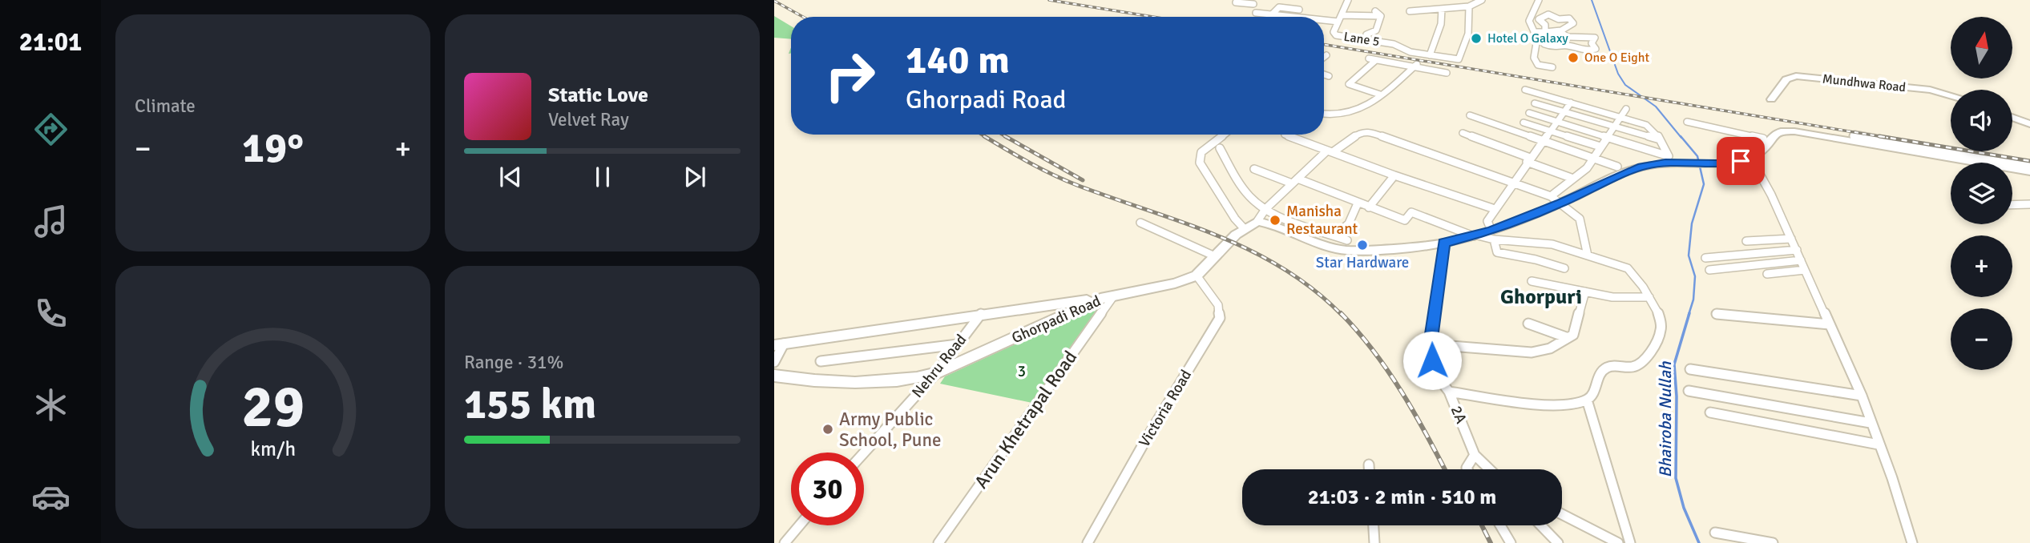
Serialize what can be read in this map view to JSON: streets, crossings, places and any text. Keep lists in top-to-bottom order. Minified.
{"streets":{"main road":["Mundhwa Road","Ghorpadi Road"],"street":["Lane 5","Nehru Road","Victoria Road","2A","Arun Khetrapal Road"]},"crossings":[["Ghorpadi Road","Nehru Road"],["Ghorpadi Road","Victoria Road"],["Ghorpadi Road","Arun Khetrapal Road"]],"districts":["Ghorpuri"],"water":["Bhairoba Nullah"],"parks":["3"],"places":["Hotel O Galaxy","One O Eight","Manisha Restaurant","Star Hardware","Army Public School, Pune"],"north":"top","page":{"tabs":"21:01","tile":["Climate",["Range · 31%","155 km"]],"map_buttons":["+","−"],"turn":["140 m","Ghorpadi Road"],"song":["Static Love","Velvet Ray"],"heat":["−","19°","+"],"limit":"30","trip":"21:03 · 2 min · 510 m","gauge":["29","km/h"]}}
